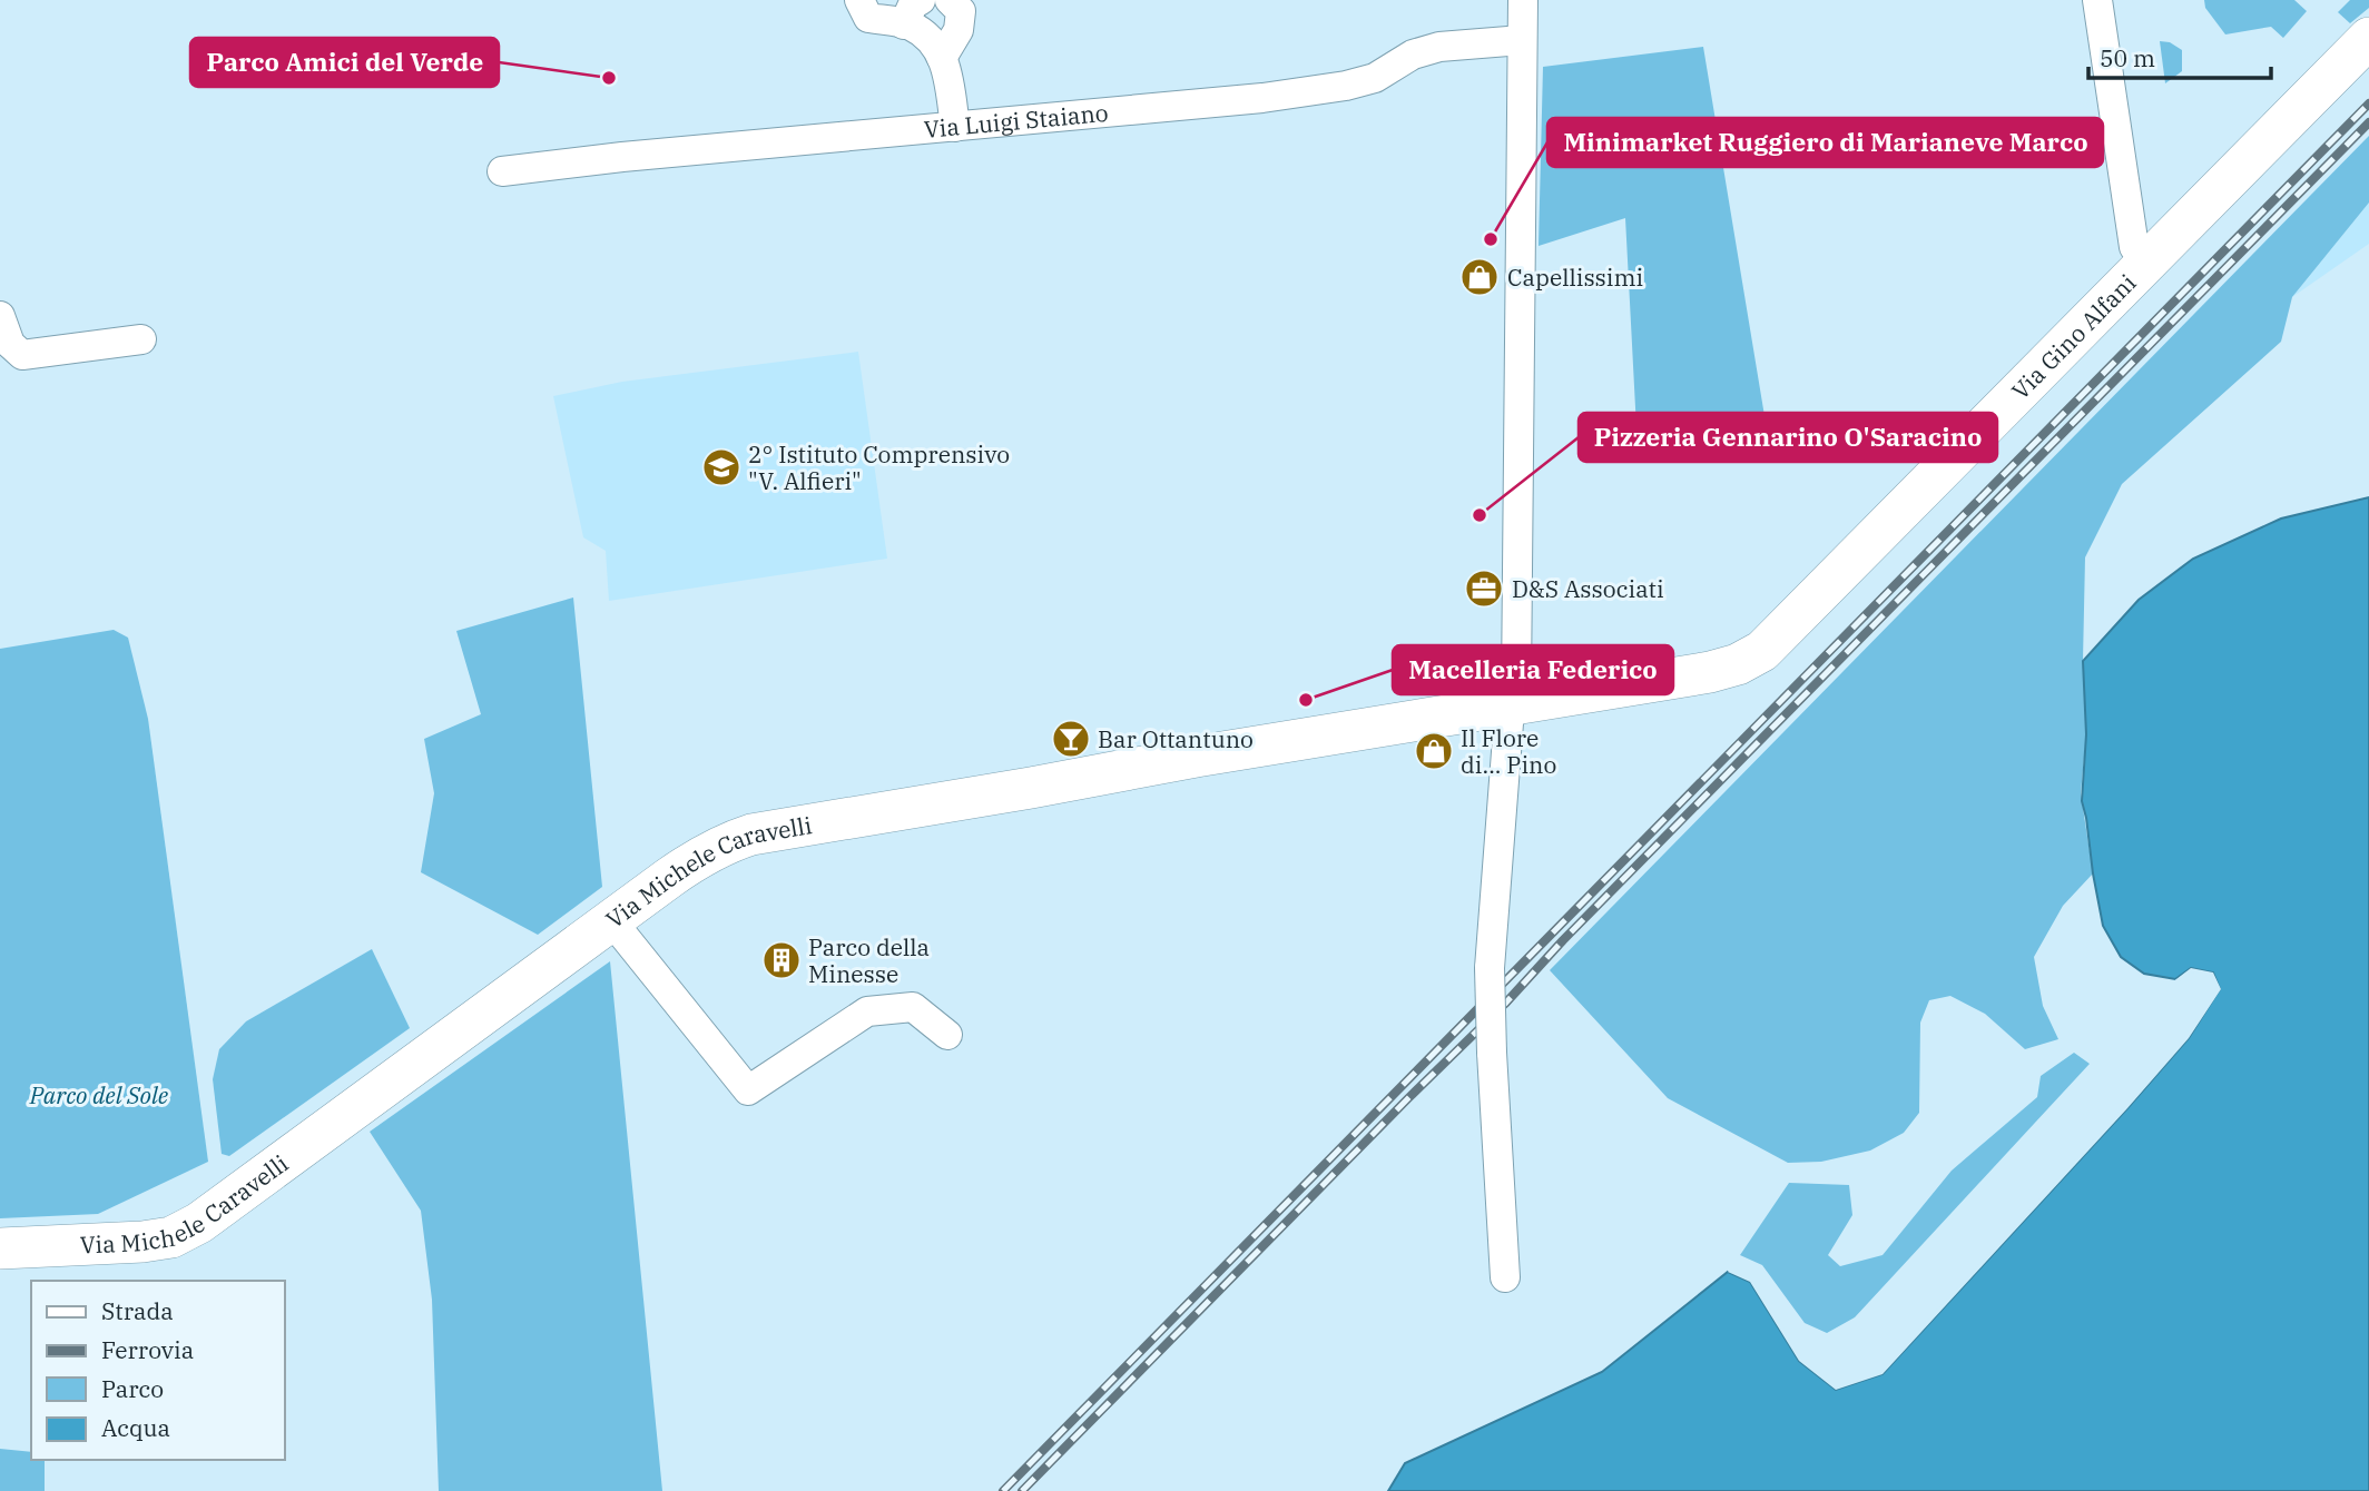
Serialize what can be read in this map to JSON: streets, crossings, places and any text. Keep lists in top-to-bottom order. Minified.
{"streets":{"street":["Via Luigi Staiano","Via Gino Alfani","Via Michele Caravelli"]},"crossings":[["Via Gino Alfani","Via Michele Caravelli"]],"parks":["Parco del Sole"],"places":{"other":["Parco Amici del Verde","Minimarket Ruggiero di Marianeve Marco","Pizzeria Gennarino O'Saracino","Macelleria Federico"],"shop":["Capellissimi","Il Flore di... Pino"],"school or university":["2° Istituto Comprensivo \"V. Alfieri\""],"office":["D&S Associati"],"bar":["Bar Ottantuno"],"building":["Parco della Minesse"]},"legend":["Strada","Ferrovia","Parco","Acqua"],"scale_bar":"50 m"}
